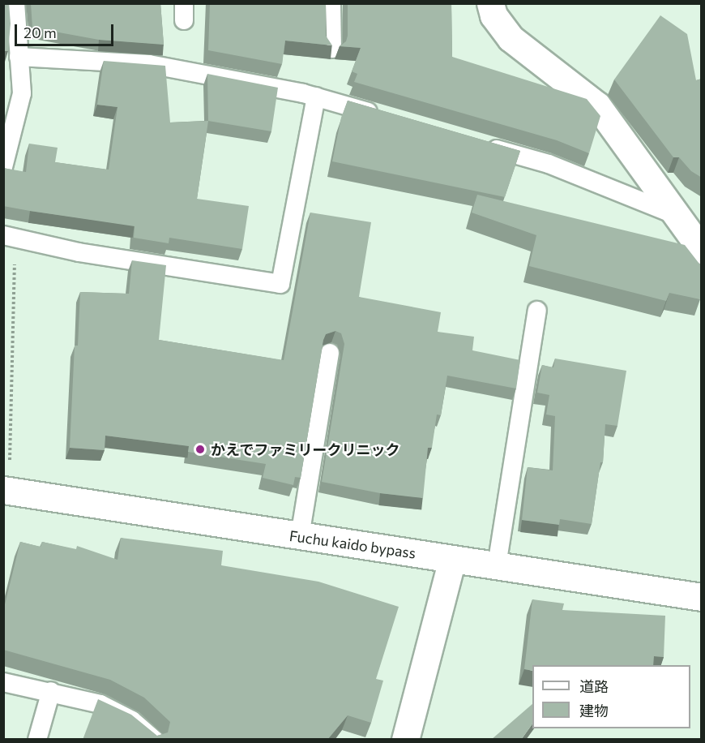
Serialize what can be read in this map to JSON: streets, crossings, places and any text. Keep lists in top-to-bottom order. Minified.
{"streets":{"street":["Fuchu kaido bypass"]},"places":["かえでファミリークリニック"],"legend":["道路","建物"],"scale_bar":"20 m"}
